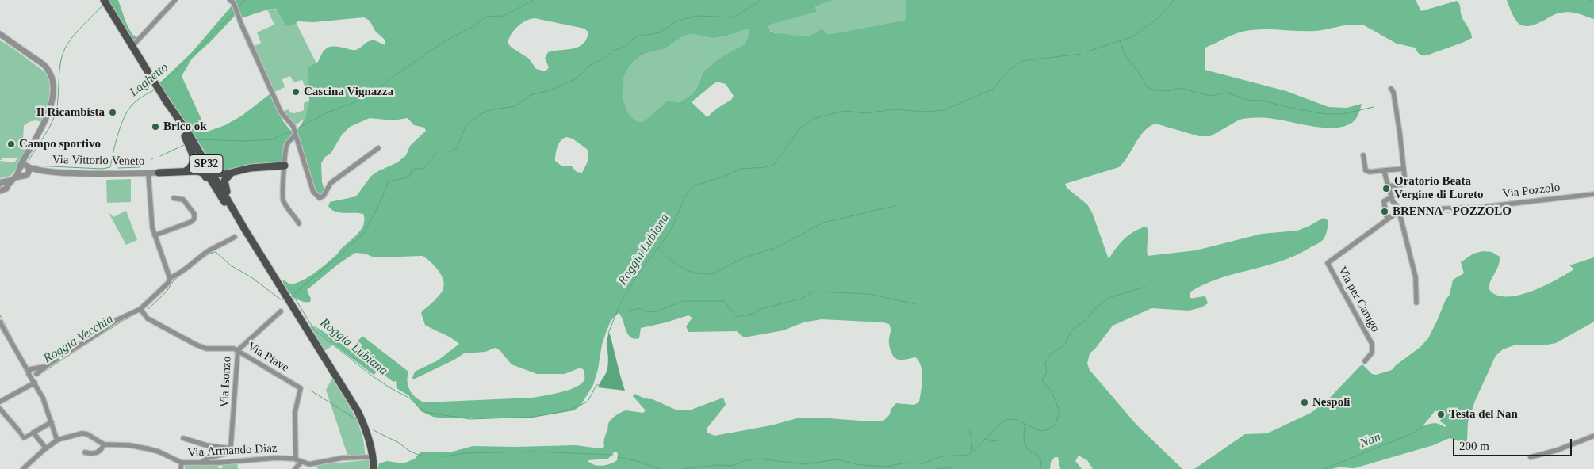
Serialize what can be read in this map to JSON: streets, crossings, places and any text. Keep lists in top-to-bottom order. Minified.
{"streets":{"main road":["SP32"],"street":["Via Vittorio Veneto","Via Pozzolo","Via per Carugo","Via Piave","Via Isonzo","Via Armando Diaz"]},"crossings":[["Via Pozzolo","Via per Carugo"],["Via Piave","Via Isonzo"],["Via Piave","Via Armando Diaz"]],"water":["Laghetto","Roggia Lubiana","Roggia Vecchia","Nan"],"places":["Cascina Vignazza","Il Ricambista","Brico ok","Campo sportivo","Oratorio Beata Vergine di Loreto","BRENNA - POZZOLO","Nespoli","Testa del Nan"],"scale_bar":"200 m"}
